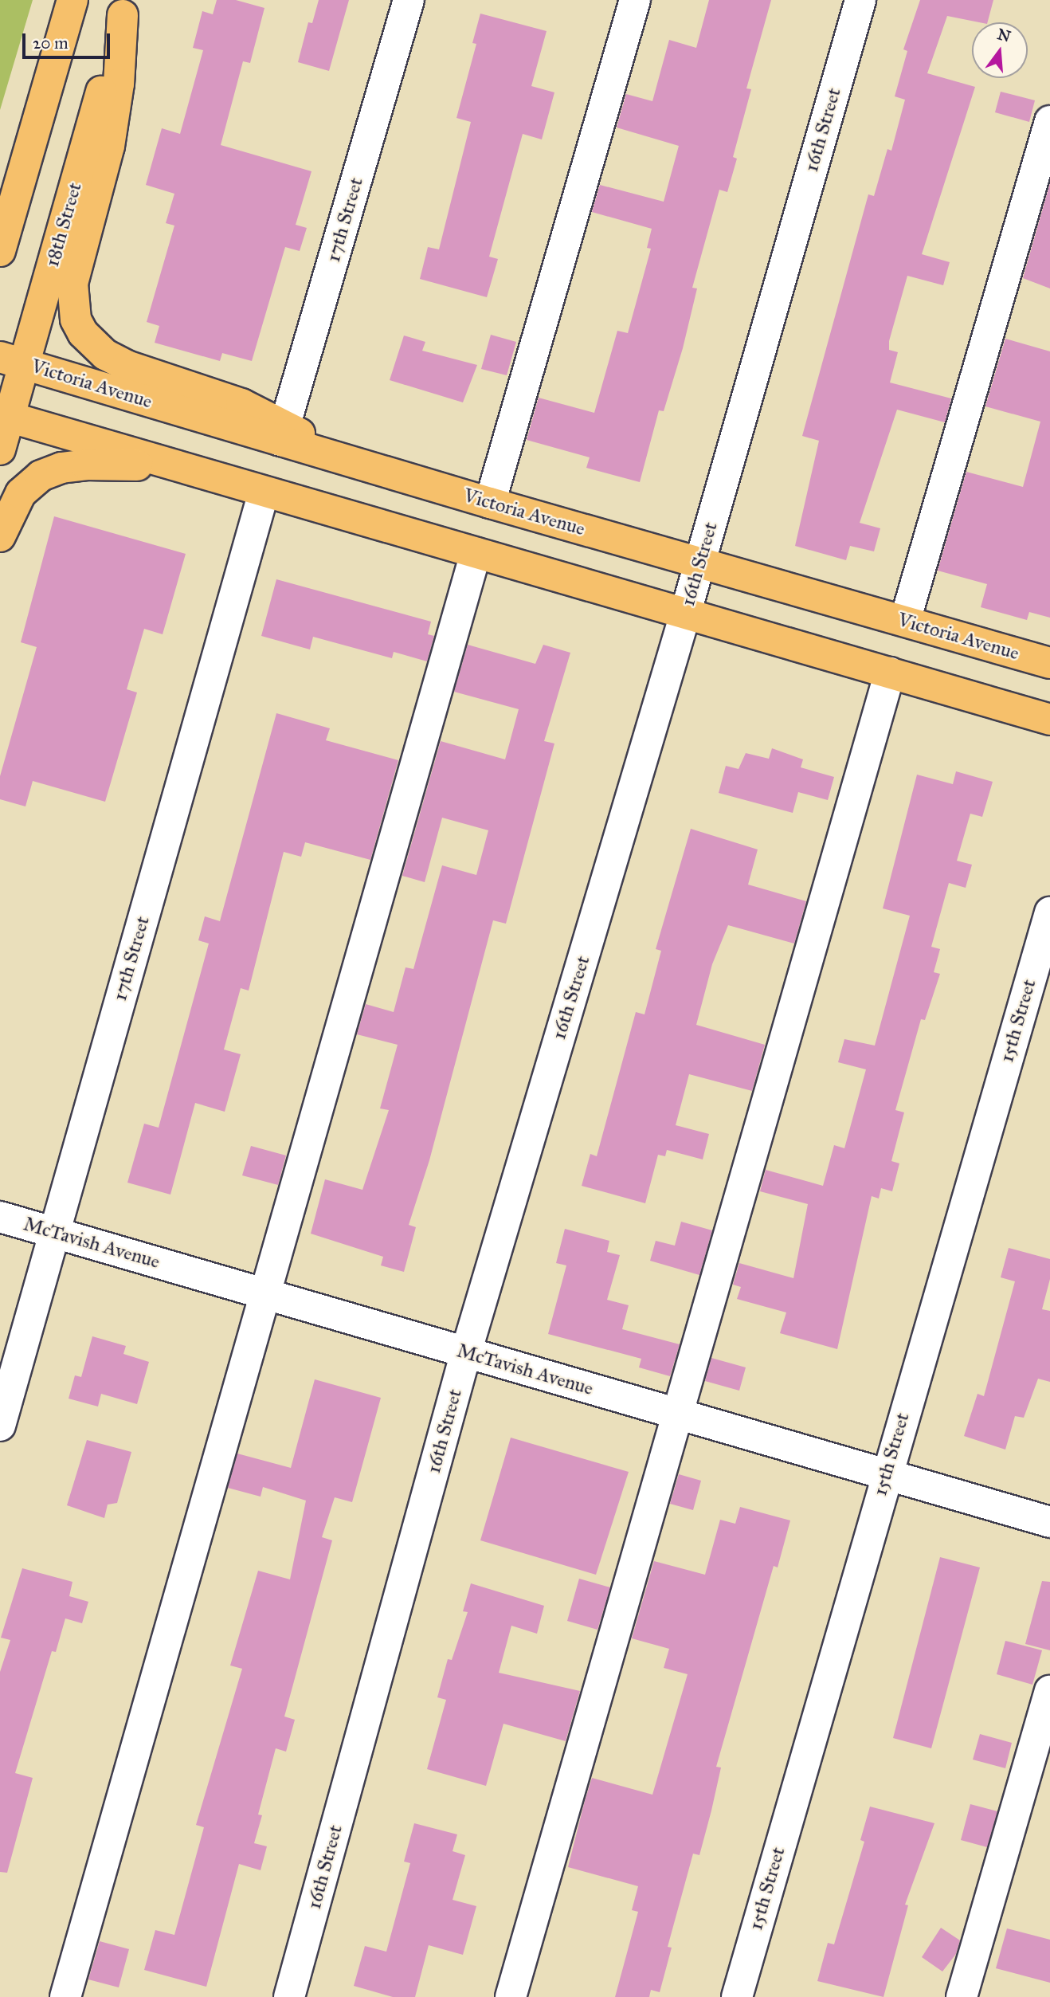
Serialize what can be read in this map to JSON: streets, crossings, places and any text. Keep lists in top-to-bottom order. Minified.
{"streets":{"main road":["18th Street","Victoria Avenue"],"street":["16th Street","17th Street","15th Street","McTavish Avenue"]},"crossings":[["16th Street","Victoria Avenue"],["16th Street","McTavish Avenue"],["17th Street","Victoria Avenue"],["17th Street","McTavish Avenue"],["18th Street","Victoria Avenue"],["15th Street","McTavish Avenue"]],"scale_bar":"20 m","north":"top"}
